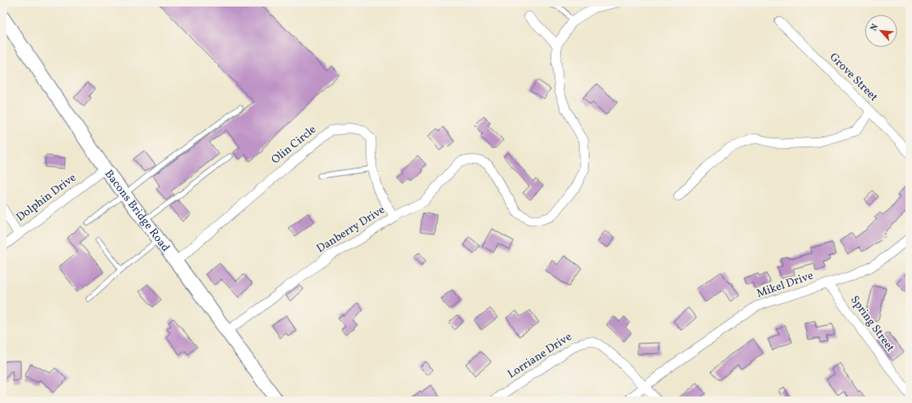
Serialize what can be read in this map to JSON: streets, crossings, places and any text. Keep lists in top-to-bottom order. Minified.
{"streets":{"main road":["Bacons Bridge Road"],"street":["Grove Street","Olin Circle","Dolphin Drive","Danberry Drive","Mikel Drive","Spring Street","Lorriane Drive"]},"crossings":[["Olin Circle","Bacons Bridge Road"],["Olin Circle","Danberry Drive"],["Dolphin Drive","Bacons Bridge Road"],["Bacons Bridge Road","Danberry Drive"],["Mikel Drive","Spring Street"],["Mikel Drive","Lorriane Drive"]],"north":"top left"}
